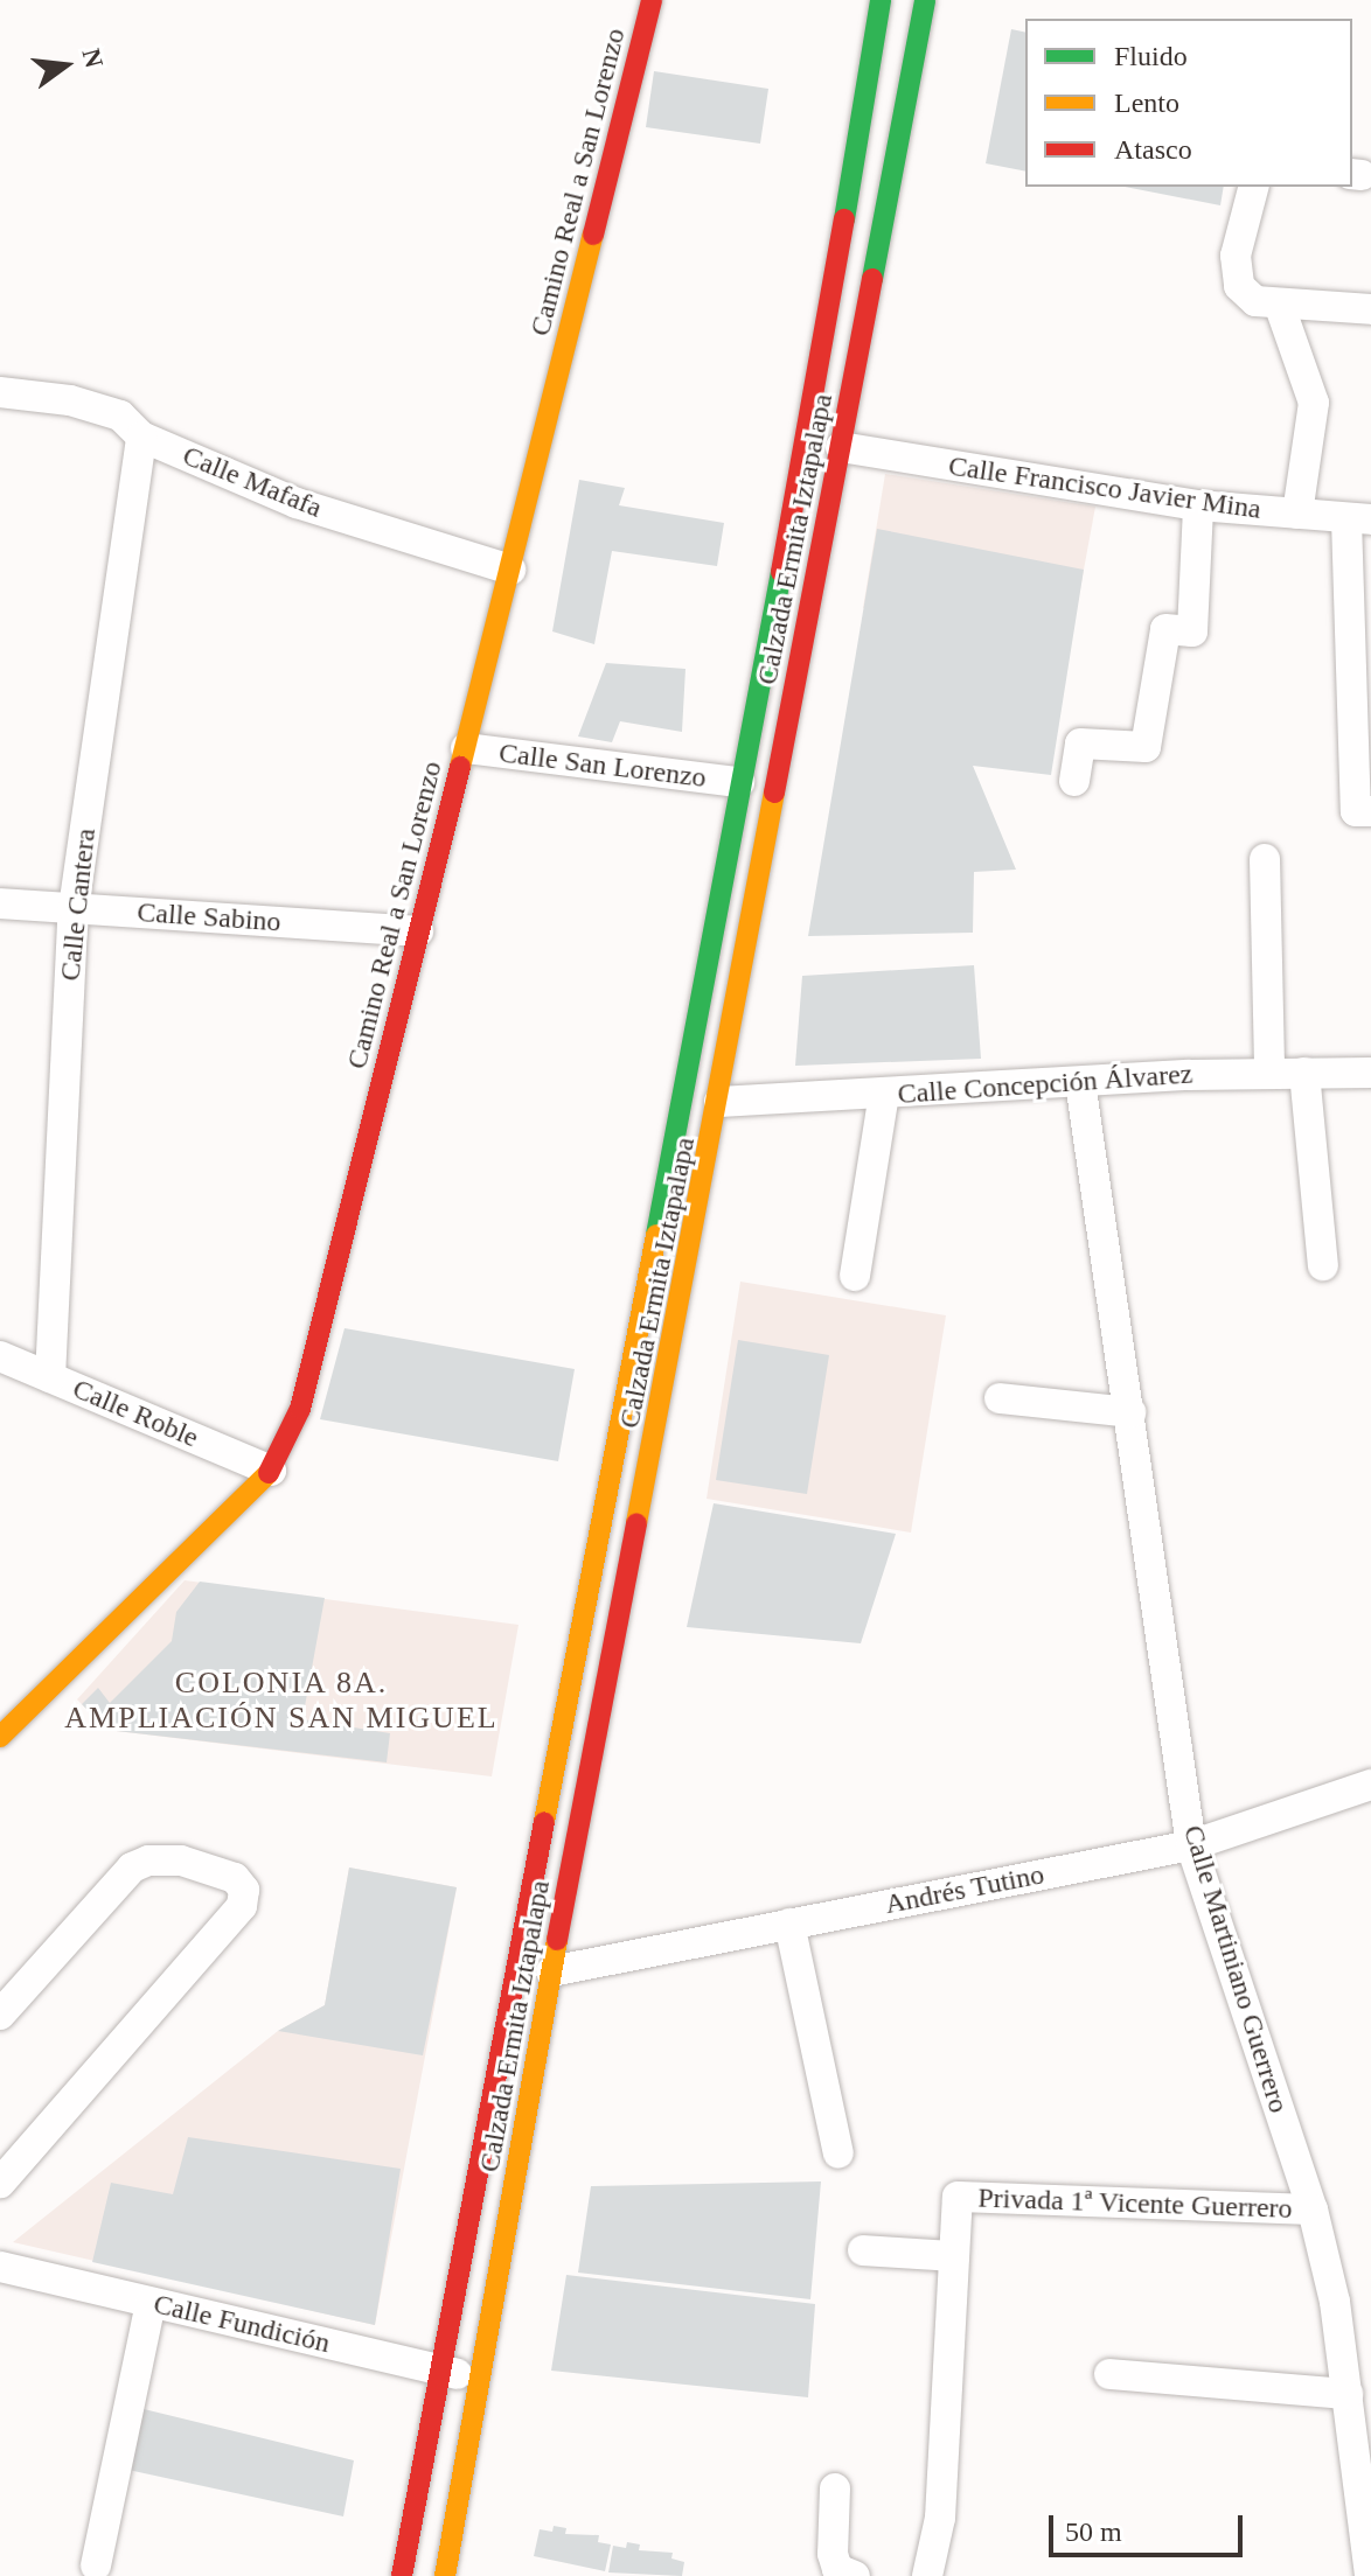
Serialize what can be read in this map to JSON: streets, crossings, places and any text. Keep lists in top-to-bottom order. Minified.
{"streets":{"main road":["Camino Real a San Lorenzo","Calzada Ermita Iztapalapa"],"street":["Calle Mafafa","Calle Francisco Javier Mina","Calle San Lorenzo","Calle Cantera","Calle Sabino","Calle Concepción Álvarez","Calle Roble","Andrés Tutino","Calle Martiniano Guerrero","Privada 1ª Vicente Guerrero","Calle Fundición"]},"crossings":[["Camino Real a San Lorenzo","Calle Mafafa"],["Camino Real a San Lorenzo","Calle San Lorenzo"],["Camino Real a San Lorenzo","Calle Sabino"],["Camino Real a San Lorenzo","Calle Roble"],["Calle Mafafa","Calle Cantera"],["Calle Francisco Javier Mina","Calzada Ermita Iztapalapa"],["Calzada Ermita Iztapalapa","Calle San Lorenzo"],["Calzada Ermita Iztapalapa","Calle Concepción Álvarez"],["Calzada Ermita Iztapalapa","Andrés Tutino"],["Calzada Ermita Iztapalapa","Calle Fundición"],["Calle Cantera","Calle Sabino"],["Calle Cantera","Calle Roble"],["Calle Concepción Álvarez","Calle Martiniano Guerrero"],["Andrés Tutino","Calle Martiniano Guerrero"],["Calle Martiniano Guerrero","Privada 1ª Vicente Guerrero"]],"districts":["COLONIA 8A. AMPLIACIÓN SAN MIGUEL"],"legend":["Fluido","Lento","Atasco"],"scale_bar":"50 m","north":"right"}
